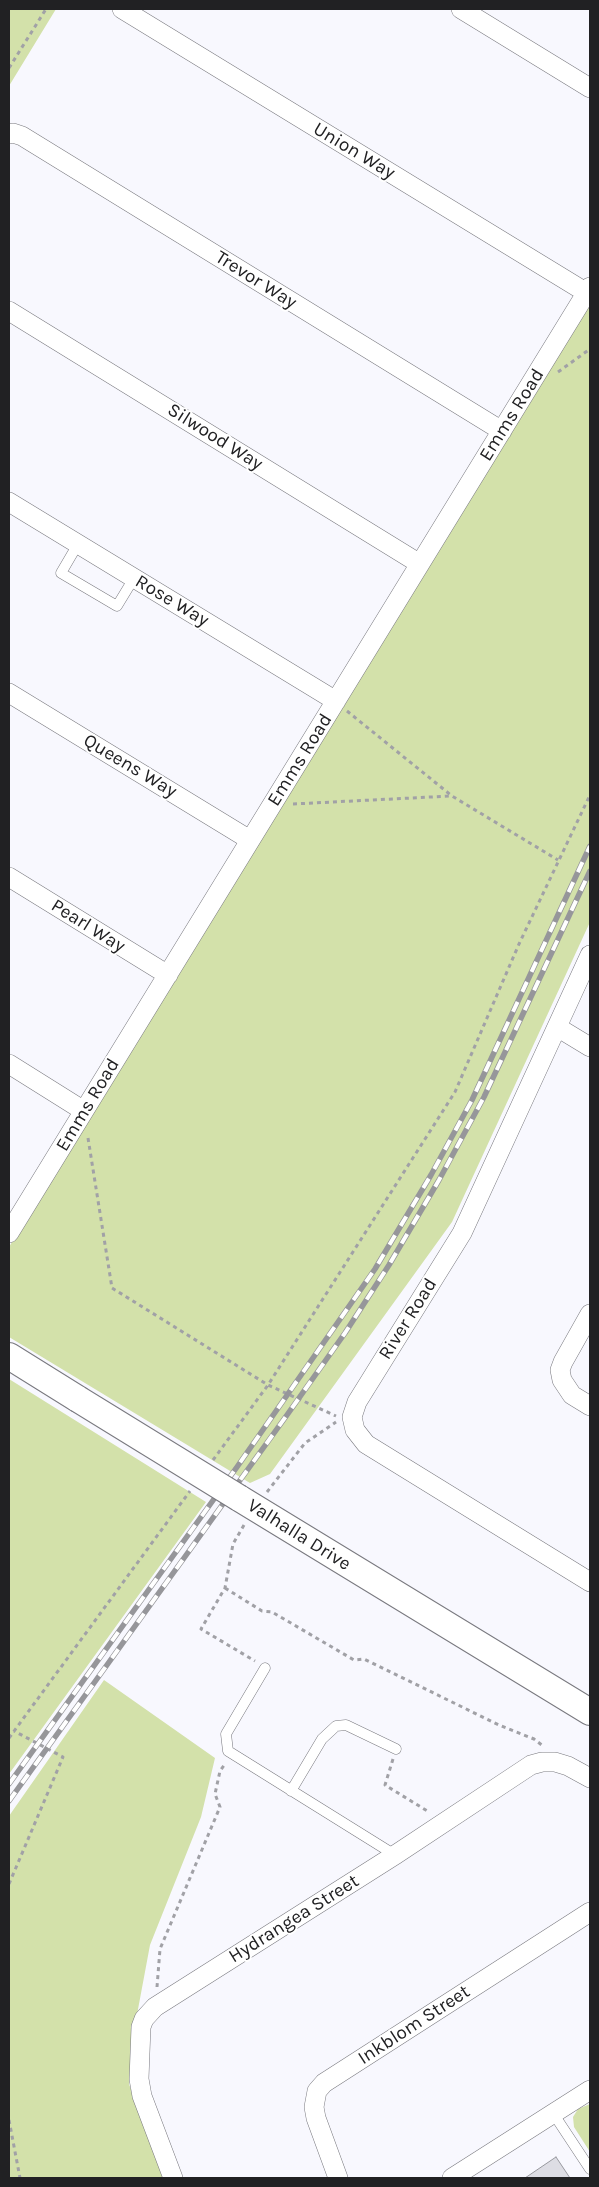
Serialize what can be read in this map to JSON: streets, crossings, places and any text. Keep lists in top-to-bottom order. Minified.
{"streets":{"main road":["Valhalla Drive"],"street":["Union Way","Trevor Way","Emms Road","Silwood Way","Rose Way","Queens Way","Pearl Way","River Road","Hydrangea Street","Inkblom Street"]},"crossings":[["Union Way","Emms Road"],["Trevor Way","Emms Road"],["Emms Road","Silwood Way"],["Emms Road","Rose Way"],["Emms Road","Queens Way"],["Emms Road","Pearl Way"]]}
